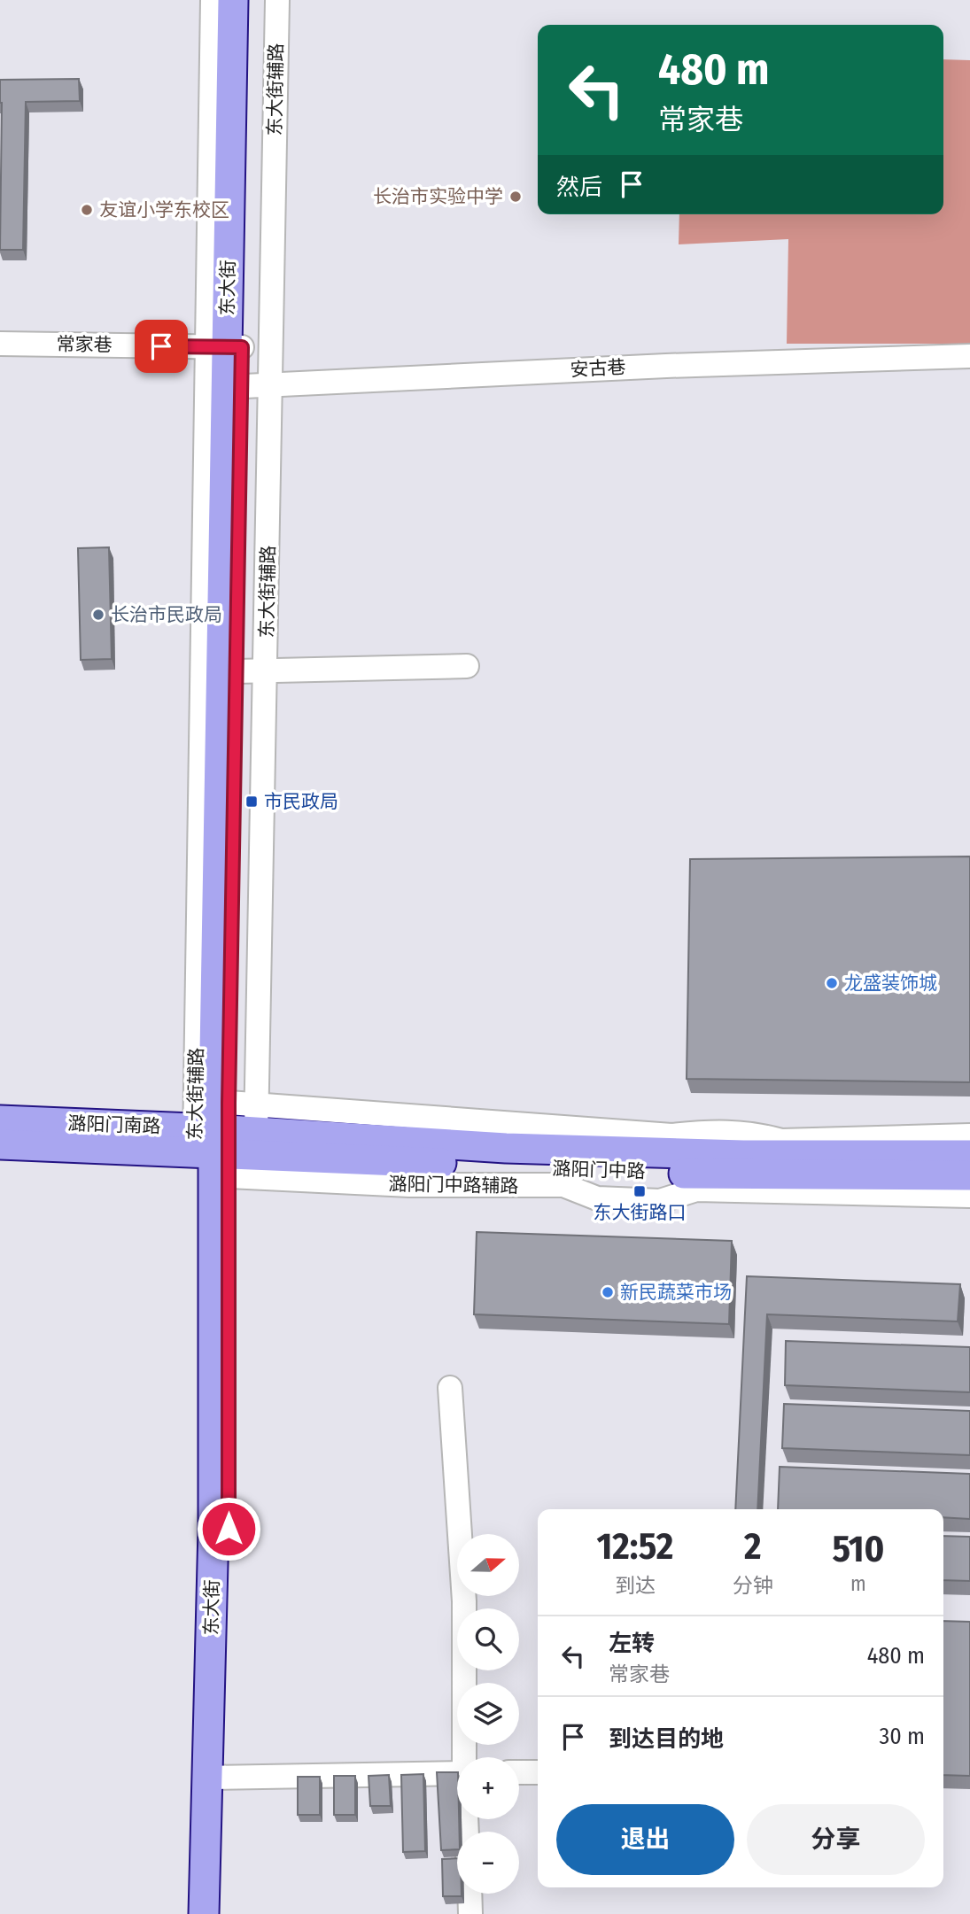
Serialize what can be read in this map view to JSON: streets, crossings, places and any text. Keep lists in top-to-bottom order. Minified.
{"streets":{"main road":["东大街","潞阳门南路","潞阳门中路"],"street":["东大街辅路","常家巷","安古巷","潞阳门中路辅路"]},"crossings":[["东大街辅路","东大街"],["东大街辅路","常家巷"],["东大街辅路","安古巷"],["东大街辅路","潞阳门南路"],["东大街辅路","潞阳门中路"],["东大街辅路","潞阳门中路辅路"],["东大街","常家巷"],["东大街","安古巷"],["东大街","潞阳门南路"],["东大街","潞阳门中路"],["东大街","潞阳门中路辅路"],["潞阳门南路","潞阳门中路"],["潞阳门南路","潞阳门中路辅路"],["潞阳门中路","潞阳门中路辅路"]],"places":{"other":["长治市实验中学","友谊小学东校区","长治市民政局","龙盛装饰城","新民蔬菜市场"],"transit":["市民政局","东大街路口"]},"north":"right","page":{"turn":["480 m","常家巷"],"then":"然后","eta":["12:52","到达","2","分钟","510","m"],"map_buttons":["+","−"],"list":[{"name":"左转","note":"常家巷","value":"480 m"},{"name":"到达目的地","value":"30 m"}],"buttons":["退出","分享"]}}
